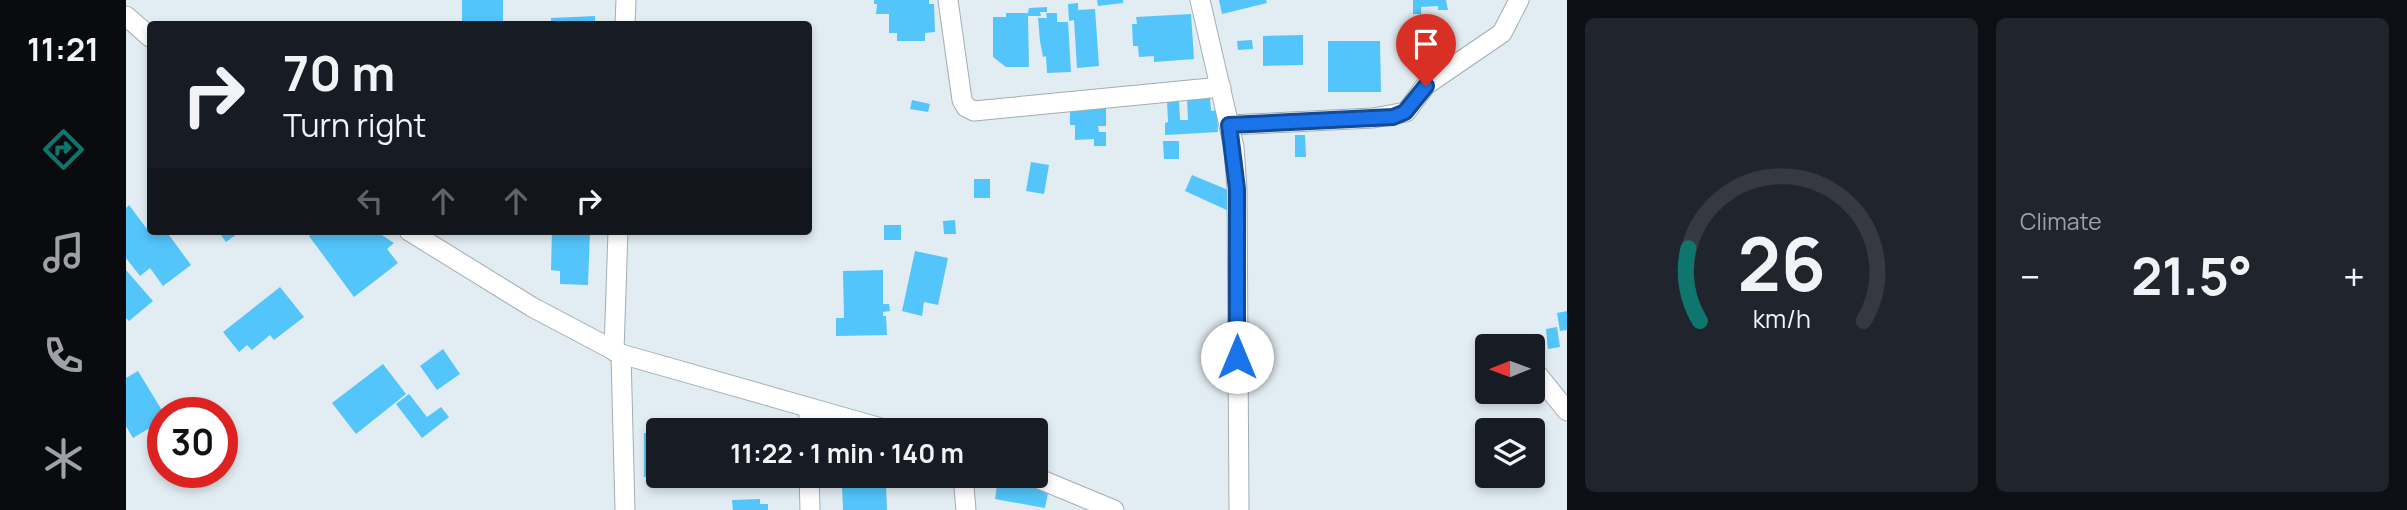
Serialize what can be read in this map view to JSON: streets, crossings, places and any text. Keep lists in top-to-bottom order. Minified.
{"north":"left","page":{"tabs":"11:21","tile":"Climate","turn":["70 m","Turn right"],"heat":["−","21.5°","+"],"limit":"30","trip":"11:22 · 1 min · 140 m","gauge":["26","km/h"]}}
